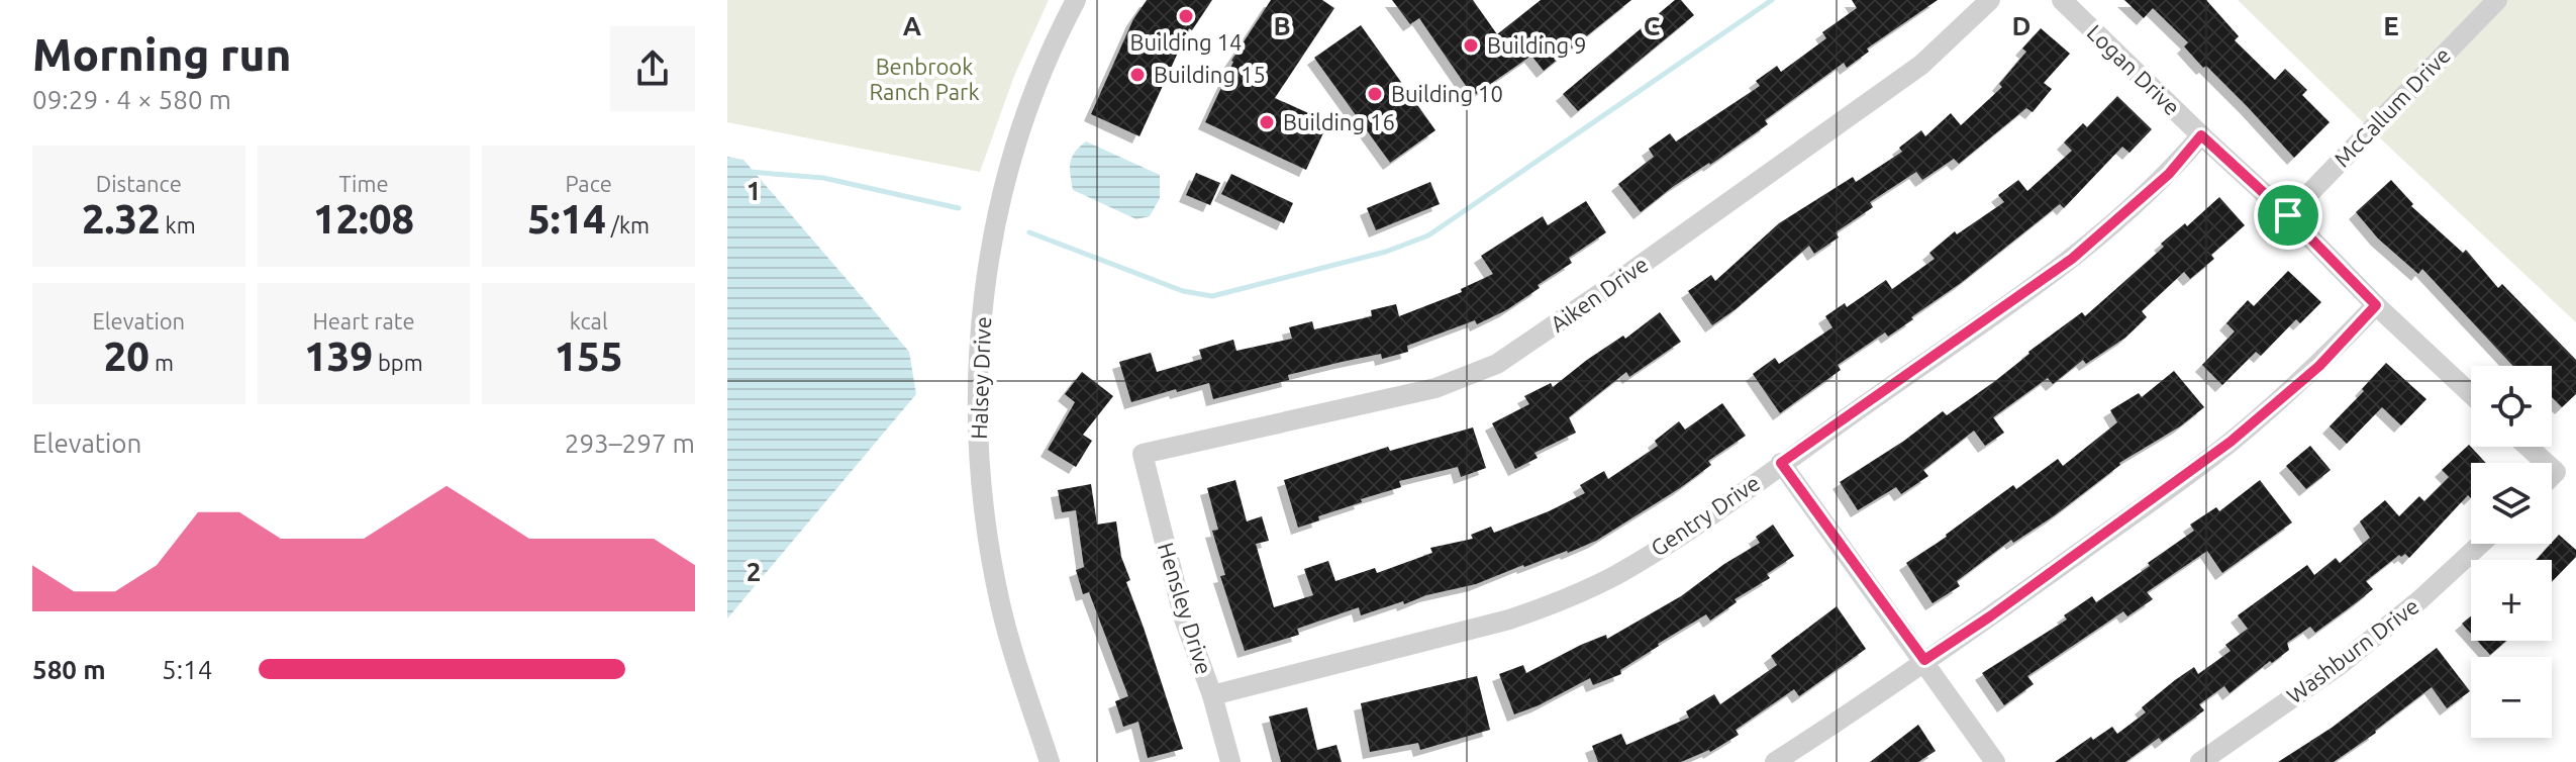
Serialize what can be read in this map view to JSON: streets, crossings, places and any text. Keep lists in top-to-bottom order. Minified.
{"streets":{"street":["Logan Drive","McCallum Drive","Aiken Drive","Halsey Drive","Gentry Drive","Hensley Drive","Washburn Drive"]},"crossings":[["Logan Drive","McCallum Drive"],["Logan Drive","Gentry Drive"],["Aiken Drive","Hensley Drive"],["Gentry Drive","Hensley Drive"]],"parks":["Benbrook Ranch Park"],"places":["Building 14","Building 9","Building 15","Building 10","Building 16"],"page":{"heading":["Morning run","09:29 · 4 × 580 m"],"stats":[["Distance","2.32 km"],["Time","12:08"],["Pace","5:14 /km"],["Elevation","20 m"],["Heart rate","139 bpm"],["kcal","155"]],"map_buttons":["+","−"],"chart":["Elevation","293–297 m"],"list":[{"name":"580 m","note":"5:14"}]},"grid":{"columns":["A","B","C","D","E"],"rows":["1","2"]}}
